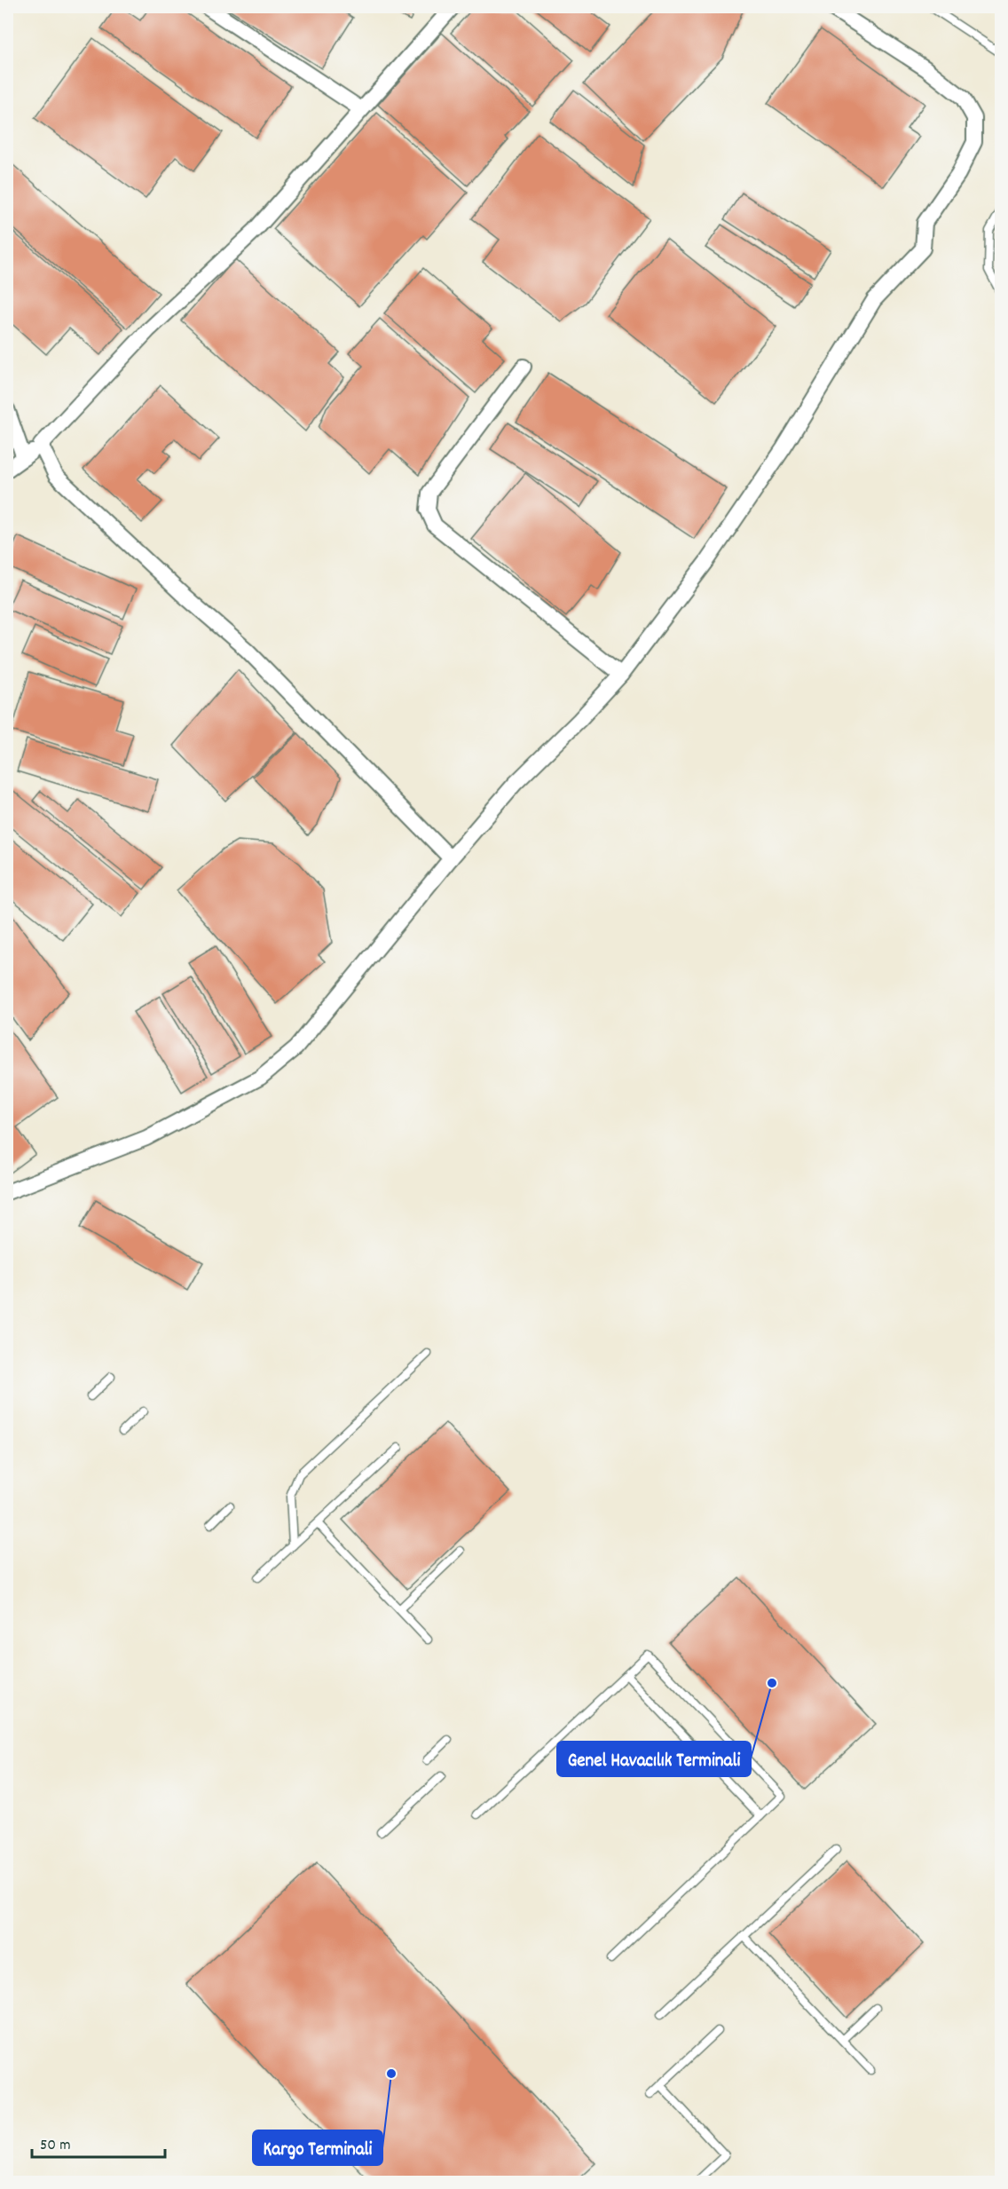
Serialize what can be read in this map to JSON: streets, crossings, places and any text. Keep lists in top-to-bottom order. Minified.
{"places":["Genel Havacılık Terminali","Kargo Terminali"],"scale_bar":"50 m"}
